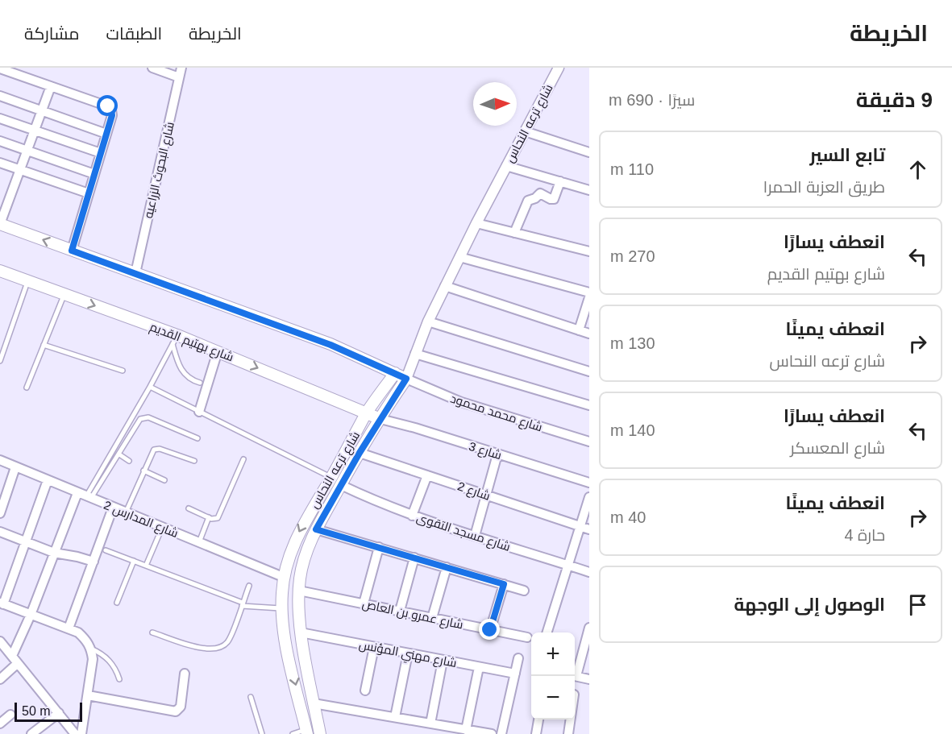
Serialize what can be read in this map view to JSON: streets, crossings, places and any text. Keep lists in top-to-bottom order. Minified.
{"streets":{"main road":["شارع ترعه النحاس","شارع بهتيم القديم"],"street":["شارع البحوث الزراعيه","شارع محمد محمود","شارع 3","شارع 2","شارع المدارس 2","شارع مسجد التقوى","شارع عمرو بن العاص","شارع مهني المؤنس"]},"crossings":[["شارع ترعه النحاس","شارع بهتيم القديم"],["شارع ترعه النحاس","شارع محمد محمود"],["شارع ترعه النحاس","شارع 3"],["شارع ترعه النحاس","شارع 2"],["شارع ترعه النحاس","شارع المدارس 2"],["شارع ترعه النحاس","شارع مسجد التقوى"],["شارع ترعه النحاس","شارع عمرو بن العاص"],["شارع ترعه النحاس","شارع مهني المؤنس"],["شارع بهتيم القديم","شارع 3"]],"scale_bar":"50 m","north":"right","page":{"header":"الخريطة","nav":["الخريطة","الطبقات","مشاركة"],"heading":["9 دقيقة","سيرًا · 690 m"],"list":[["تابع السير","طريق العزبة الحمرا","110 m"],["انعطف يسارًا","شارع بهتيم القديم","270 m"],["انعطف يمينًا","شارع ترعه النحاس","130 m"],["انعطف يسارًا","شارع المعسكر","140 m"],["انعطف يمينًا","حارة 4","40 m"],"الوصول إلى الوجهة"],"map_buttons":["+","−"],"scale":"50 m"}}
